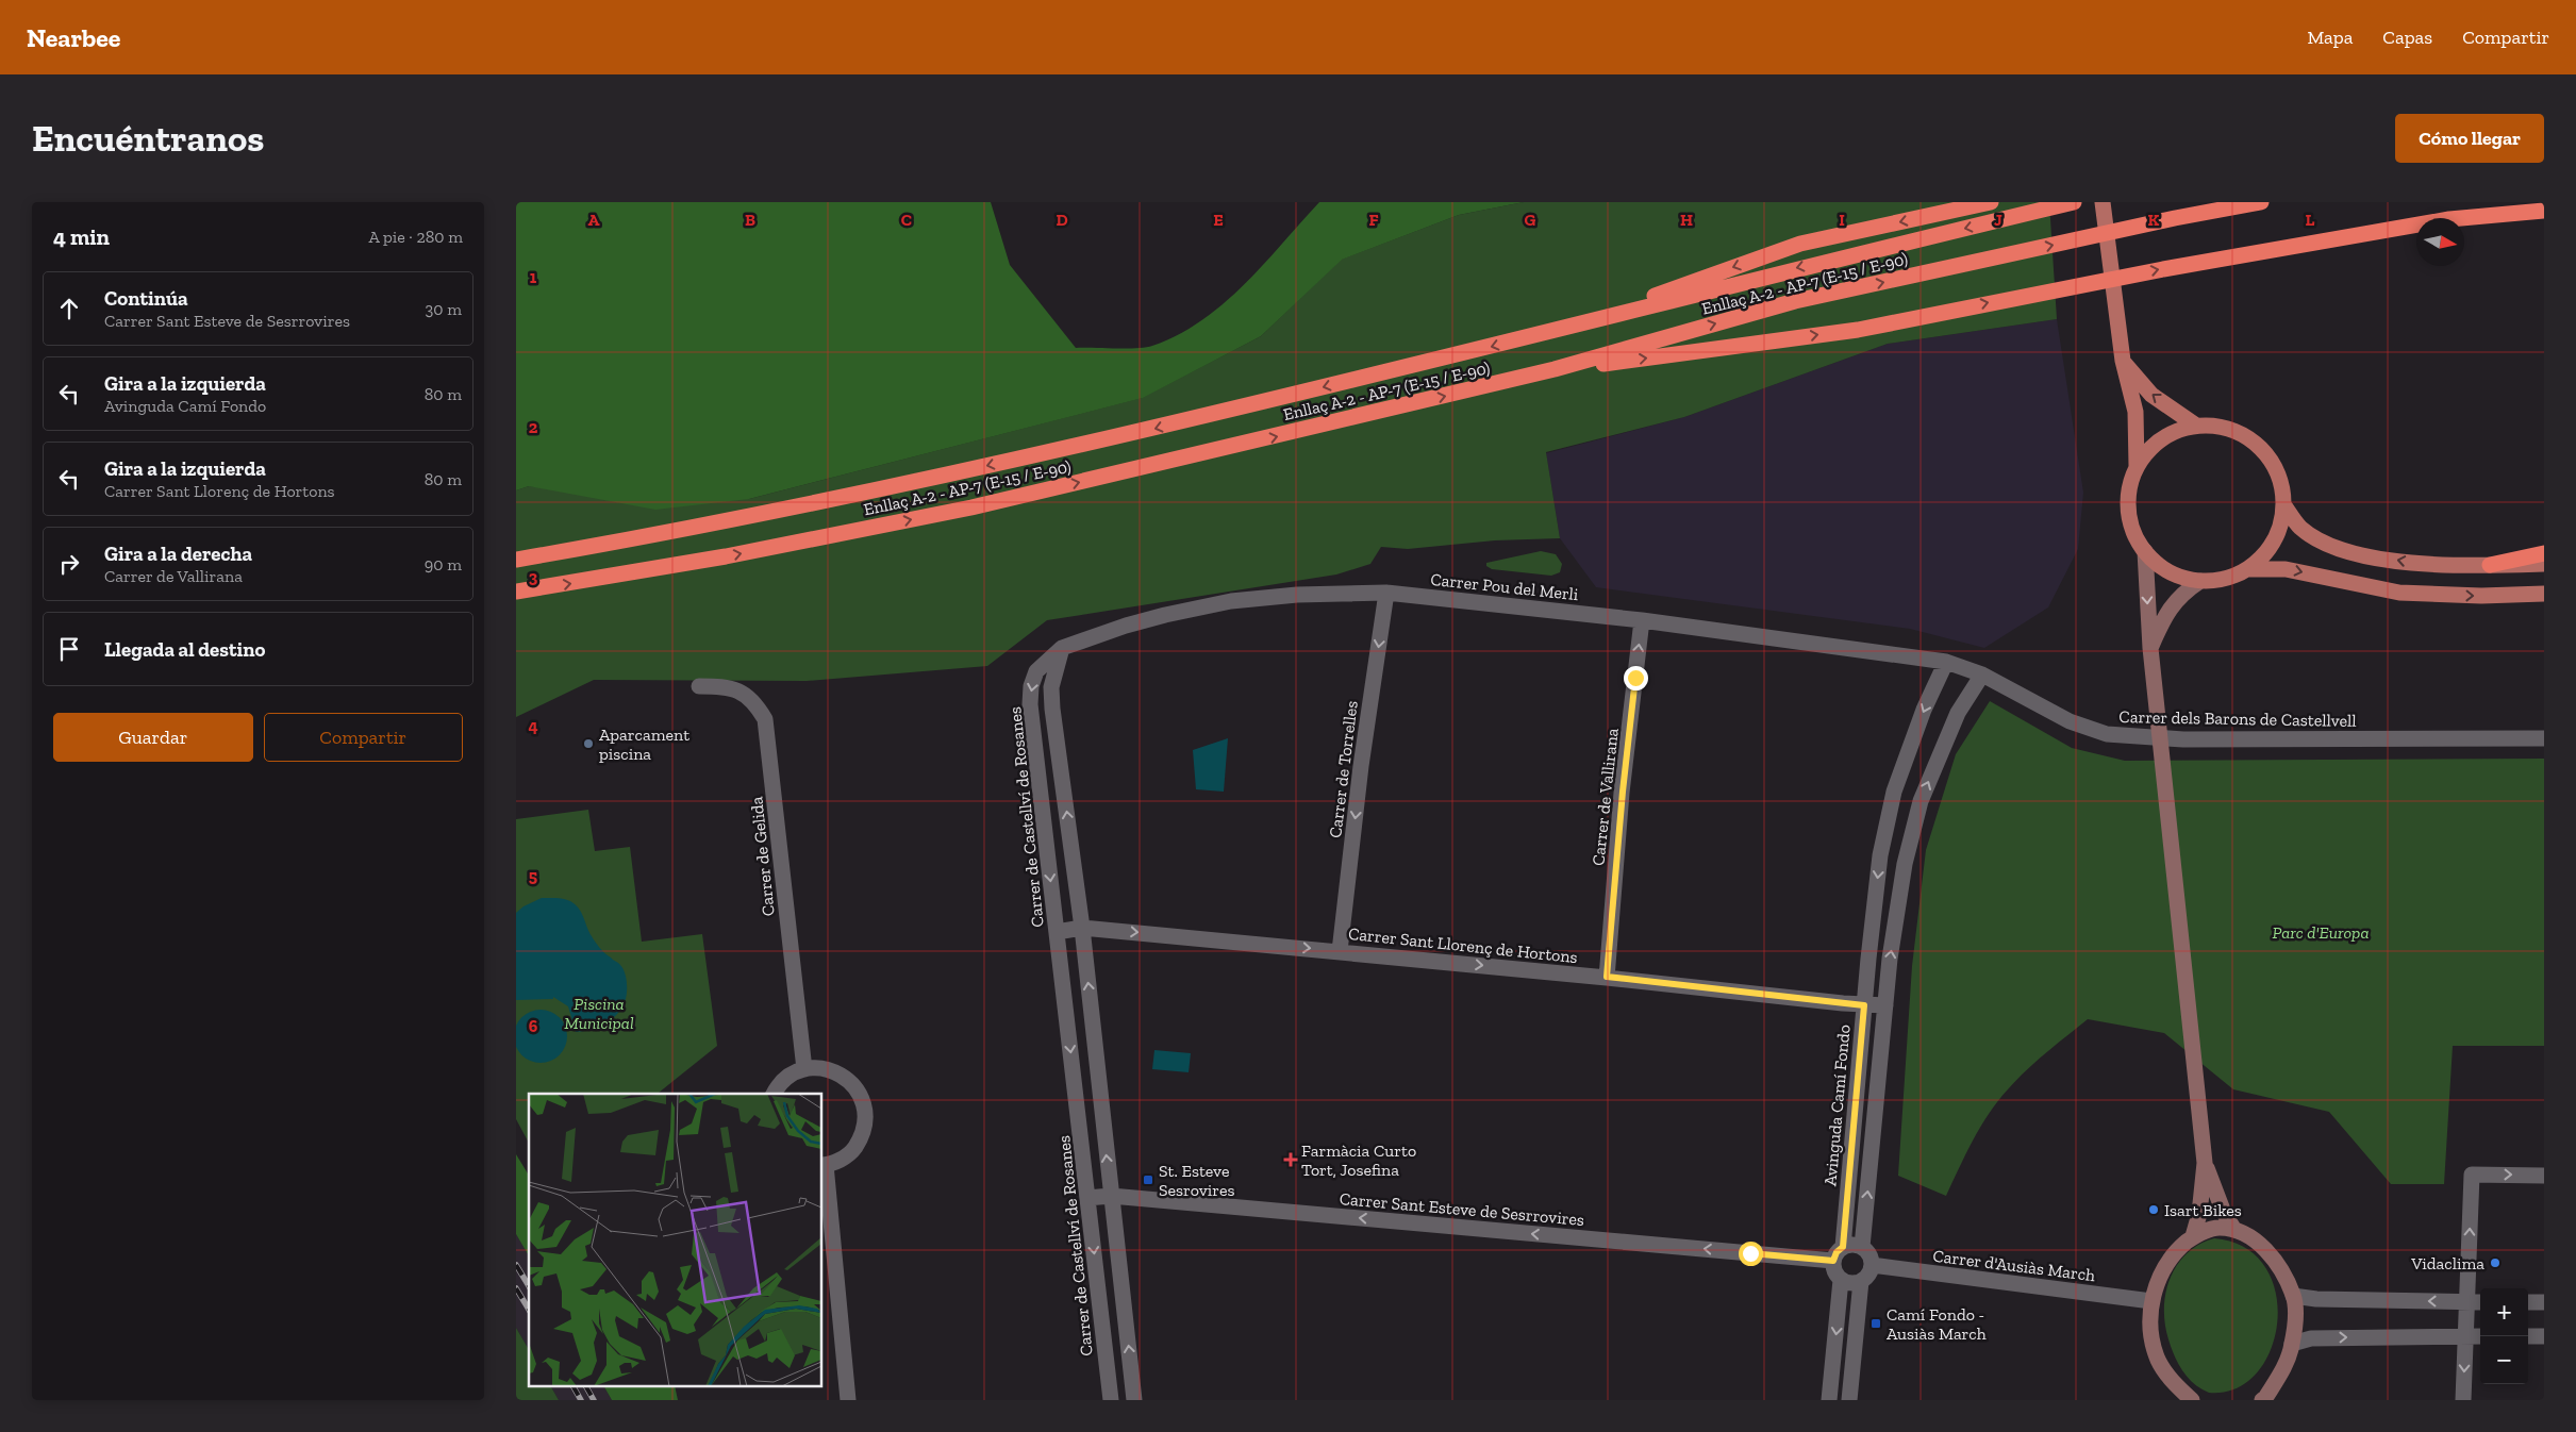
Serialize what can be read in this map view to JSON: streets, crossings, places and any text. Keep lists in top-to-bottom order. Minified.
{"streets":{"highway":["Enllaç A-2 - AP-7 (E-15 / E-90)"],"street":["Carrer Pou del Merli","Carrer dels Barons de Castellvell","Carrer de Torrelles","Carrer de Vallirana","Carrer de Castellví de Rosanes","Carrer de Gelida","Carrer Sant Llorenç de Hortons","Avinguda Camí Fondo","Carrer Sant Esteve de Sesrrovires","Carrer d'Ausiàs March"]},"crossings":[["Carrer Pou del Merli","Carrer dels Barons de Castellvell"],["Carrer Pou del Merli","Carrer de Torrelles"],["Carrer Pou del Merli","Carrer de Vallirana"],["Carrer Pou del Merli","Carrer de Castellví de Rosanes"],["Carrer Pou del Merli","Avinguda Camí Fondo"],["Carrer dels Barons de Castellvell","Avinguda Camí Fondo"],["Carrer de Torrelles","Carrer Sant Llorenç de Hortons"],["Carrer de Vallirana","Carrer Sant Llorenç de Hortons"],["Carrer de Castellví de Rosanes","Carrer Sant Llorenç de Hortons"],["Carrer de Castellví de Rosanes","Carrer Sant Esteve de Sesrrovires"],["Carrer Sant Llorenç de Hortons","Avinguda Camí Fondo"],["Avinguda Camí Fondo","Carrer Sant Esteve de Sesrrovires"],["Avinguda Camí Fondo","Carrer d'Ausiàs March"],["Carrer Sant Esteve de Sesrrovires","Carrer d'Ausiàs March"]],"one_way":["Carrer de Torrelles","Carrer de Vallirana","Carrer Sant Llorenç de Hortons","Carrer Sant Esteve de Sesrrovires"],"parks":["Parc d'Europa","Piscina Municipal"],"places":{"other":["Aparcament piscina","Isart Bikes","Vidaclima"],"health":["Farmàcia Curto Tort, Josefina"],"transit":["St. Esteve Sesrovires","Camí Fondo - Ausiàs March"]},"north":"right","page":{"header":"Nearbee","nav":["Mapa","Capas","Compartir"],"buttons":["Cómo llegar",["Guardar","Compartir"]],"title":"Encuéntranos","heading":["4 min","A pie · 280 m"],"list":[["Continúa","Carrer Sant Esteve de Sesrrovires","30 m"],["Gira a la izquierda","Avinguda Camí Fondo","80 m"],["Gira a la izquierda","Carrer Sant Llorenç de Hortons","80 m"],["Gira a la derecha","Carrer de Vallirana","90 m"],"Llegada al destino"],"map_buttons":["+","−"]},"grid":{"columns":["A","B","C","D","E","F","G","H","I","J","K","L"],"rows":["1","2","3","4","5","6"]}}
